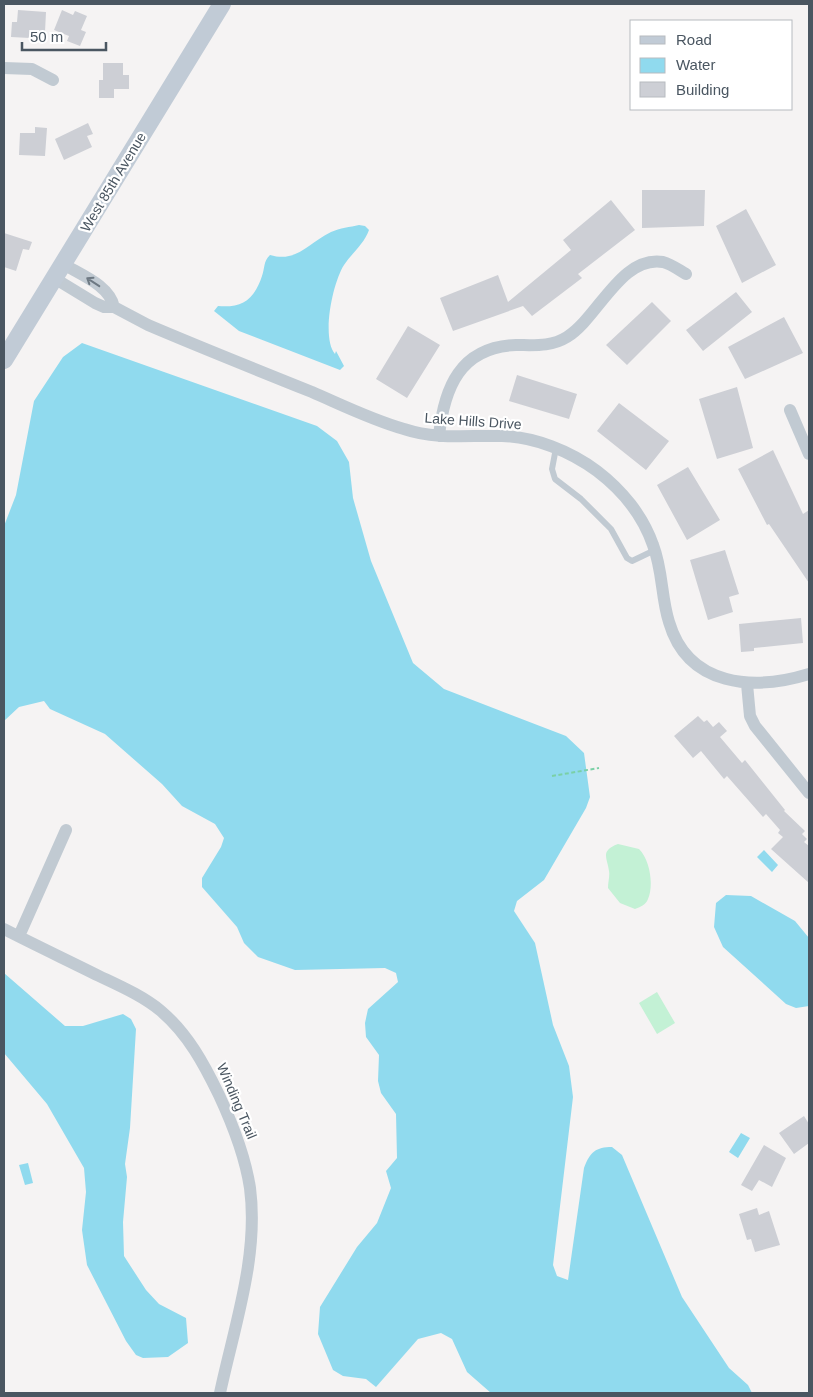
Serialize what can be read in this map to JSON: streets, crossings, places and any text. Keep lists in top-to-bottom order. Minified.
{"streets":{"street":["West 85th Avenue","Lake Hills Drive","Winding Trail"]},"crossings":[["West 85th Avenue","Lake Hills Drive"]],"legend":["Road","Water","Building"],"scale_bar":"50 m"}
